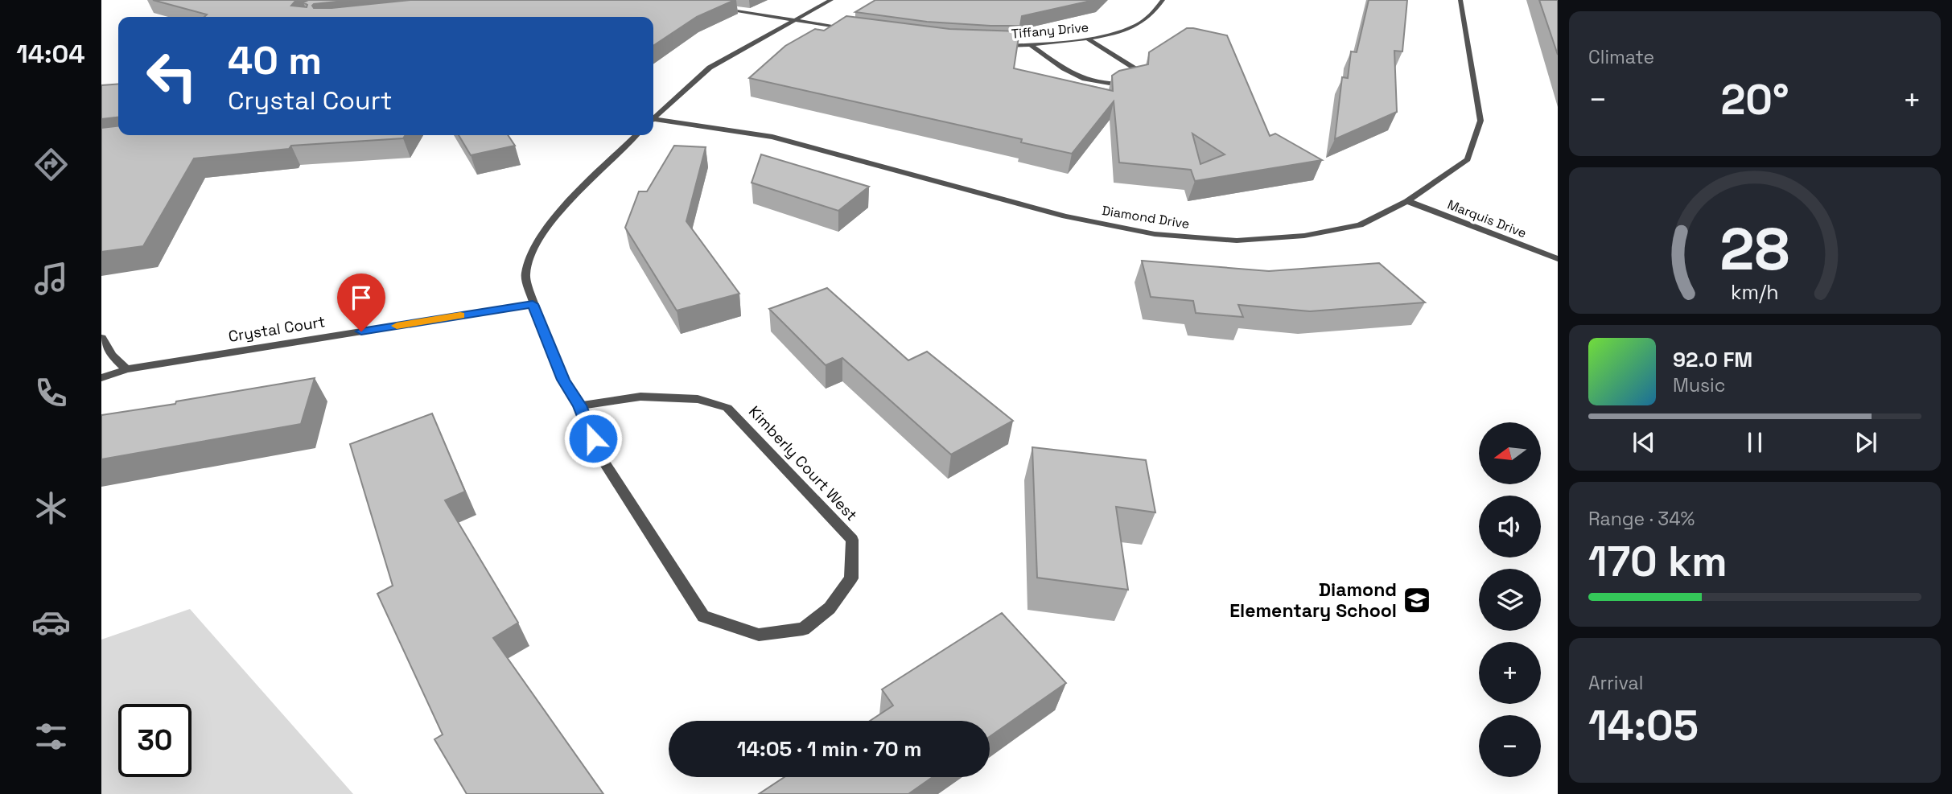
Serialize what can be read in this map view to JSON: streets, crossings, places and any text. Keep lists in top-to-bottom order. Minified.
{"streets":{"street":["Tiffany Drive","Diamond Drive","Marquis Drive","Crystal Court","Kimberly Court West"]},"crossings":[["Diamond Drive","Marquis Drive"],["Crystal Court","Kimberly Court West"]],"places":{"school or university":["Diamond Elementary School"]},"north":"left","page":{"tabs":"14:04","tile":["Climate",["Range · 34%","170 km"],["Arrival","14:05"]],"turn":["40 m","Crystal Court"],"heat":["−","20°","+"],"song":["92.0 FM","Music"],"map_buttons":["+","−"],"limit":"30","trip":"14:05 · 1 min · 70 m","gauge":["28","km/h"]}}
